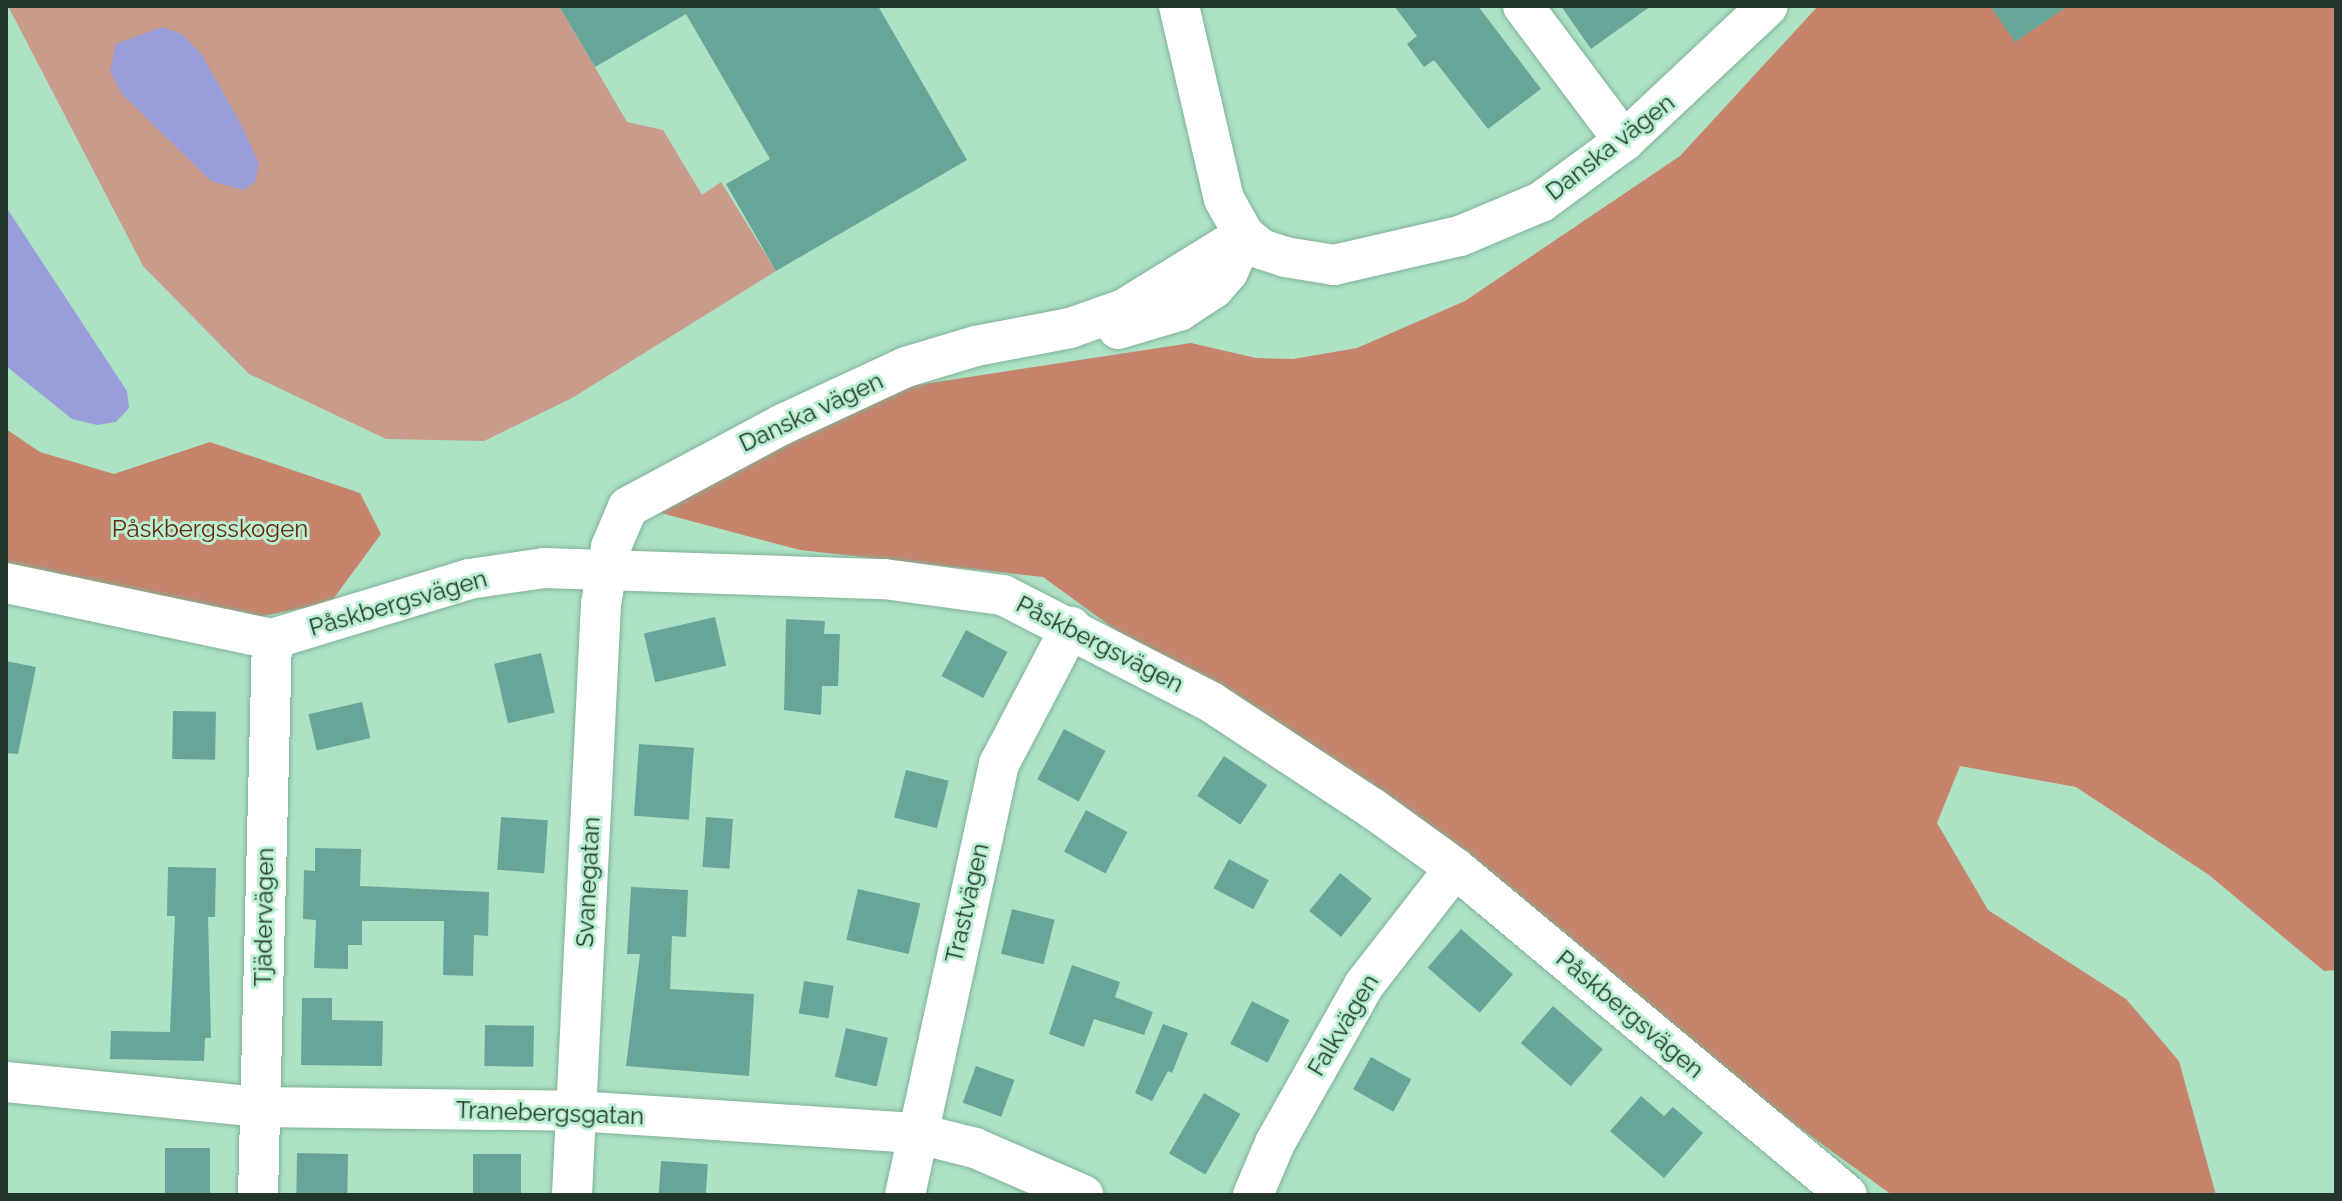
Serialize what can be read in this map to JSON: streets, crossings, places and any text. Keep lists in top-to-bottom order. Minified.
{"streets":{"street":["Danska vägen","Påskbergsvägen","Svanegatan","Trastvägen","Tjädervägen","Falkvägen","Tranebergsgatan"]},"crossings":[["Danska vägen","Påskbergsvägen"],["Danska vägen","Svanegatan"],["Påskbergsvägen","Svanegatan"],["Påskbergsvägen","Trastvägen"],["Påskbergsvägen","Tjädervägen"],["Påskbergsvägen","Falkvägen"],["Svanegatan","Tranebergsgatan"],["Trastvägen","Tranebergsgatan"],["Tjädervägen","Tranebergsgatan"]],"parks":["Påskbergsskogen"]}
